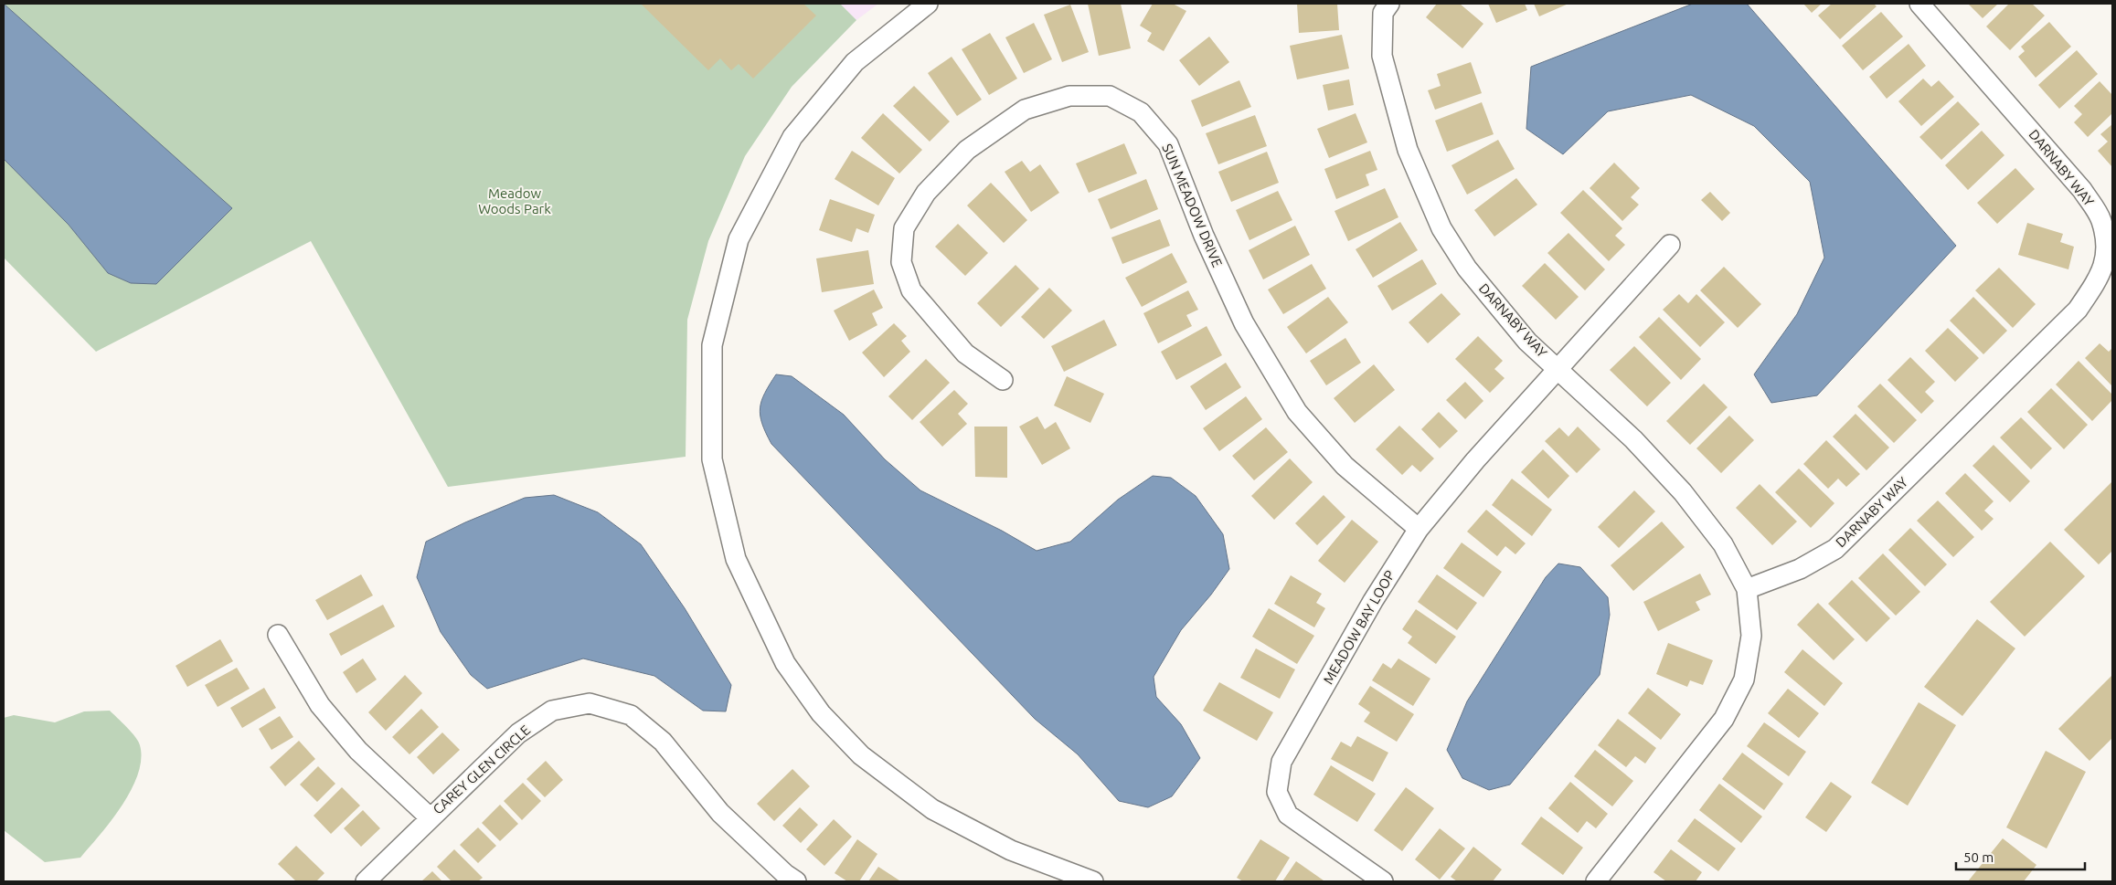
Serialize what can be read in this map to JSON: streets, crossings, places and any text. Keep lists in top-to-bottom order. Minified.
{"streets":{"street":["DARNABY WAY","SUN MEADOW DRIVE","MEADOW BAY LOOP","CAREY GLEN CIRCLE"]},"crossings":[["DARNABY WAY","MEADOW BAY LOOP"],["SUN MEADOW DRIVE","MEADOW BAY LOOP"]],"parks":["Meadow Woods Park"],"scale_bar":"50 m"}
